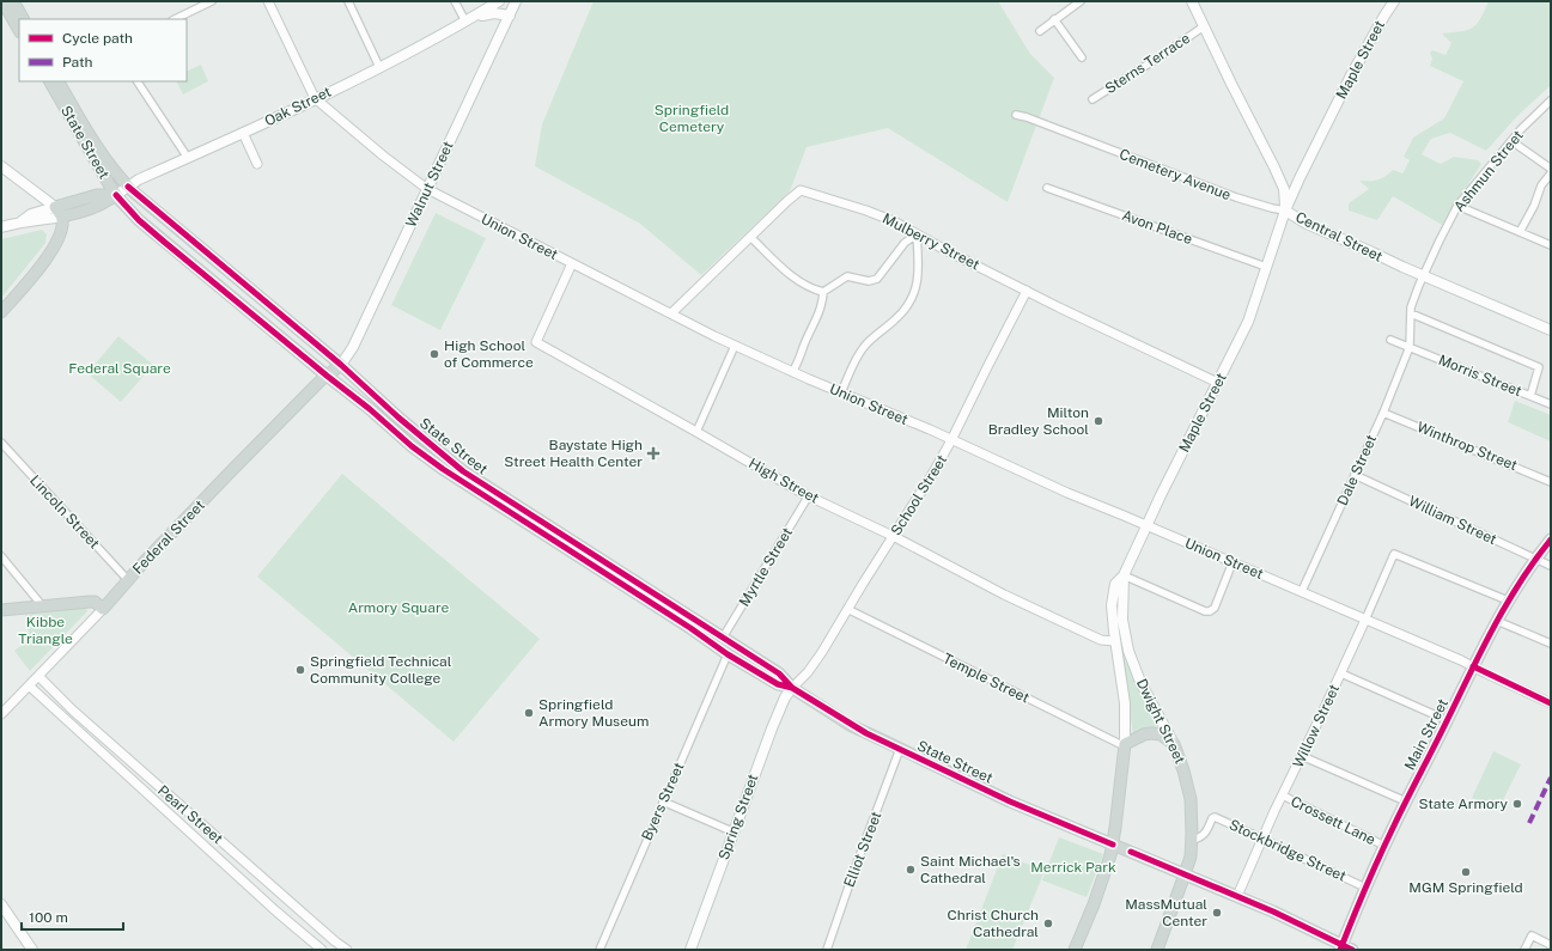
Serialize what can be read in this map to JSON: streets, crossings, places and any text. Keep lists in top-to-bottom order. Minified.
{"streets":{"main road":["Maple Street","Oak Street","State Street","Walnut Street","Central Street","Federal Street","Dwight Street","Main Street","Spring Street"],"street":["Sterns Terrace","Ashmun Street","Cemetery Avenue","Avon Place","Union Street","Mulberry Street","Morris Street","Winthrop Street","Dale Street","High Street","School Street","Lincoln Street","William Street","Myrtle Street","Temple Street","Willow Street","Byers Street","Pearl Street","Crossett Lane","Elliot Street","Stockbridge Street"]},"crossings":[["Maple Street","State Street"],["Maple Street","Cemetery Avenue"],["Maple Street","Avon Place"],["Maple Street","Union Street"],["Maple Street","Central Street"],["Maple Street","Mulberry Street"],["Maple Street","High Street"],["Maple Street","Temple Street"],["Maple Street","Dwight Street"],["Sterns Terrace","Central Street"],["Oak Street","State Street"],["Oak Street","Walnut Street"],["Oak Street","Union Street"],["State Street","Walnut Street"],["State Street","School Street"],["State Street","Federal Street"],["State Street","Myrtle Street"],["State Street","Dwight Street"],["State Street","Willow Street"],["State Street","Main Street"],["State Street","Byers Street"],["State Street","Spring Street"],["State Street","Elliot Street"],["Ashmun Street","Central Street"],["Cemetery Avenue","Central Street"],["Walnut Street","Union Street"],["Walnut Street","Federal Street"],["Union Street","Mulberry Street"],["Union Street","Dale Street"],["Union Street","High Street"],["Union Street","School Street"],["Union Street","Willow Street"],["Union Street","Main Street"],["Mulberry Street","School Street"],["Morris Street","Dale Street"],["Winthrop Street","Dale Street"],["Dale Street","William Street"],["High Street","School Street"],["High Street","Myrtle Street"],["School Street","Temple Street"],["School Street","Spring Street"],["Lincoln Street","Federal Street"],["William Street","Main Street"],["Federal Street","Pearl Street"],["Dwight Street","Stockbridge Street"],["Willow Street","Main Street"],["Willow Street","Crossett Lane"],["Willow Street","Stockbridge Street"],["Main Street","Crossett Lane"],["Main Street","Stockbridge Street"]],"parks":["Springfield Cemetery","Federal Square","Armory Square","Kibbe Triangle","Merrick Park"],"places":{"other":["High School of Commerce","Milton Bradley School","Springfield Technical Community College","Springfield Armory Museum","State Armory","Saint Michael's Cathedral","MGM Springfield","MassMutual Center","Christ Church Cathedral"],"health":["Baystate High Street Health Center"]},"legend":["Cycle path","Path"],"scale_bar":"100 m"}
